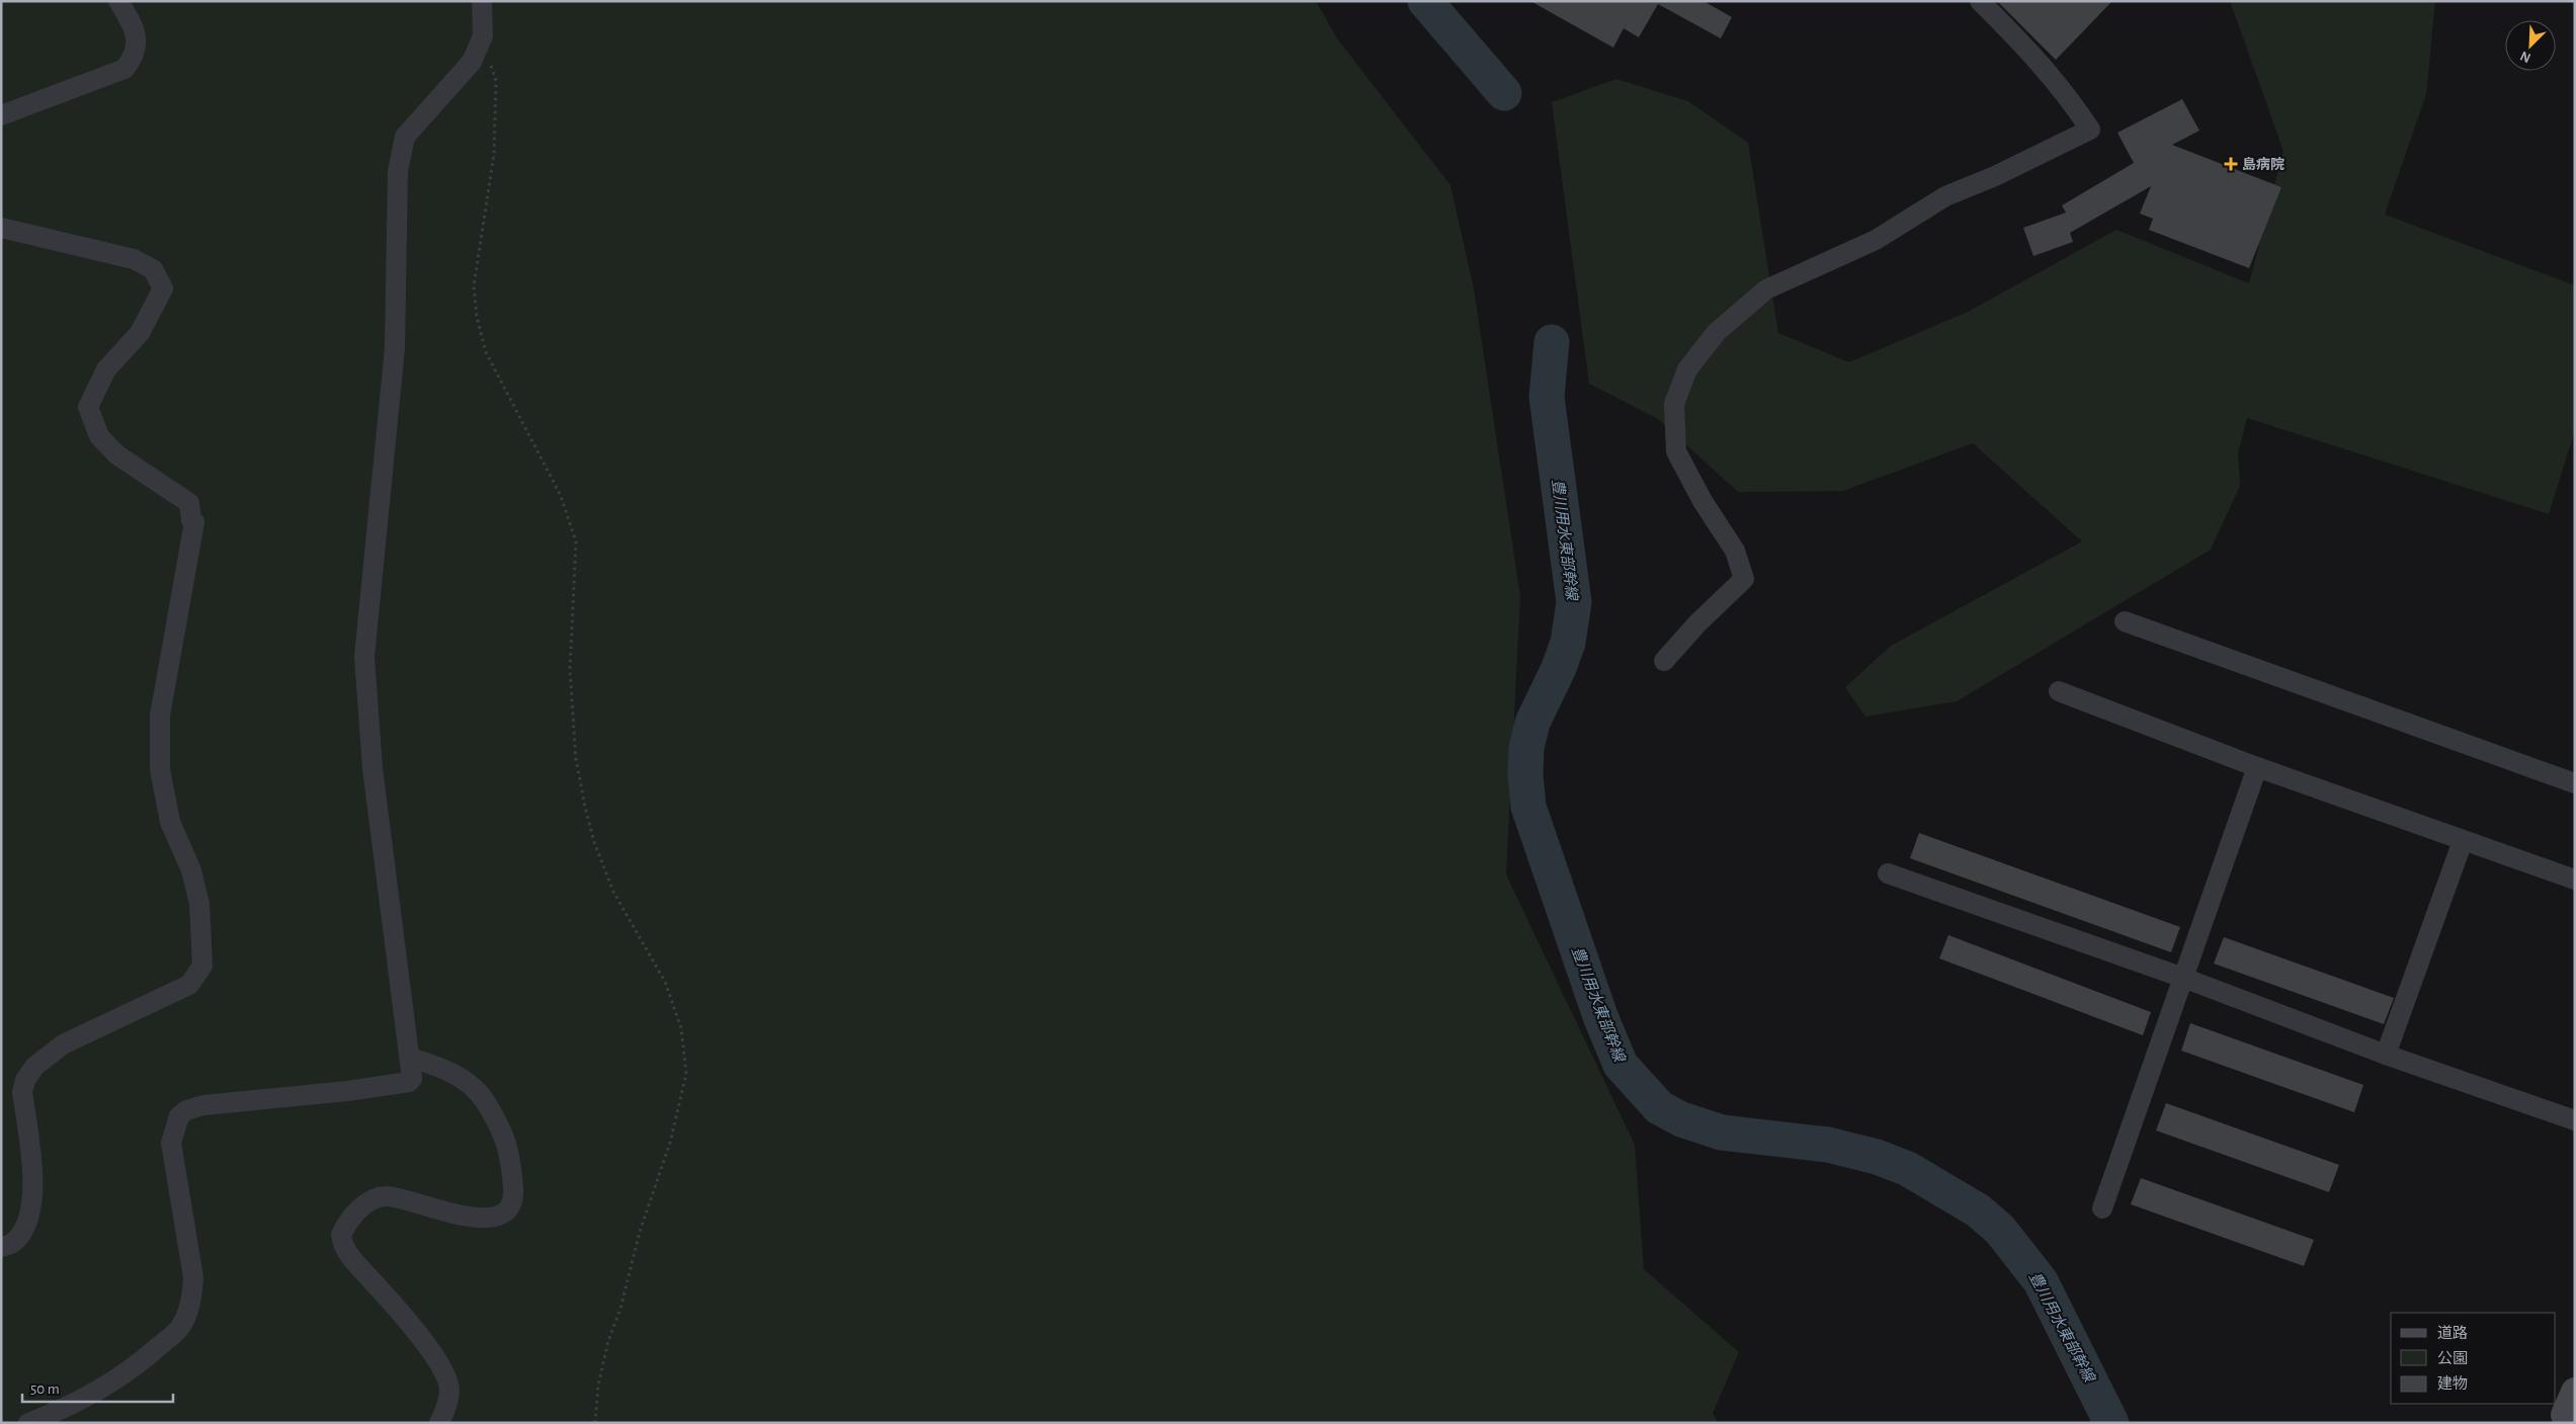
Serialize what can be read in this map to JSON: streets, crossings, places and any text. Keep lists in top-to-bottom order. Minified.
{"water":["豊川用水東部幹線"],"places":{"health":["島病院"]},"legend":["道路","公園","建物"],"scale_bar":"50 m","north":"bottom left"}
